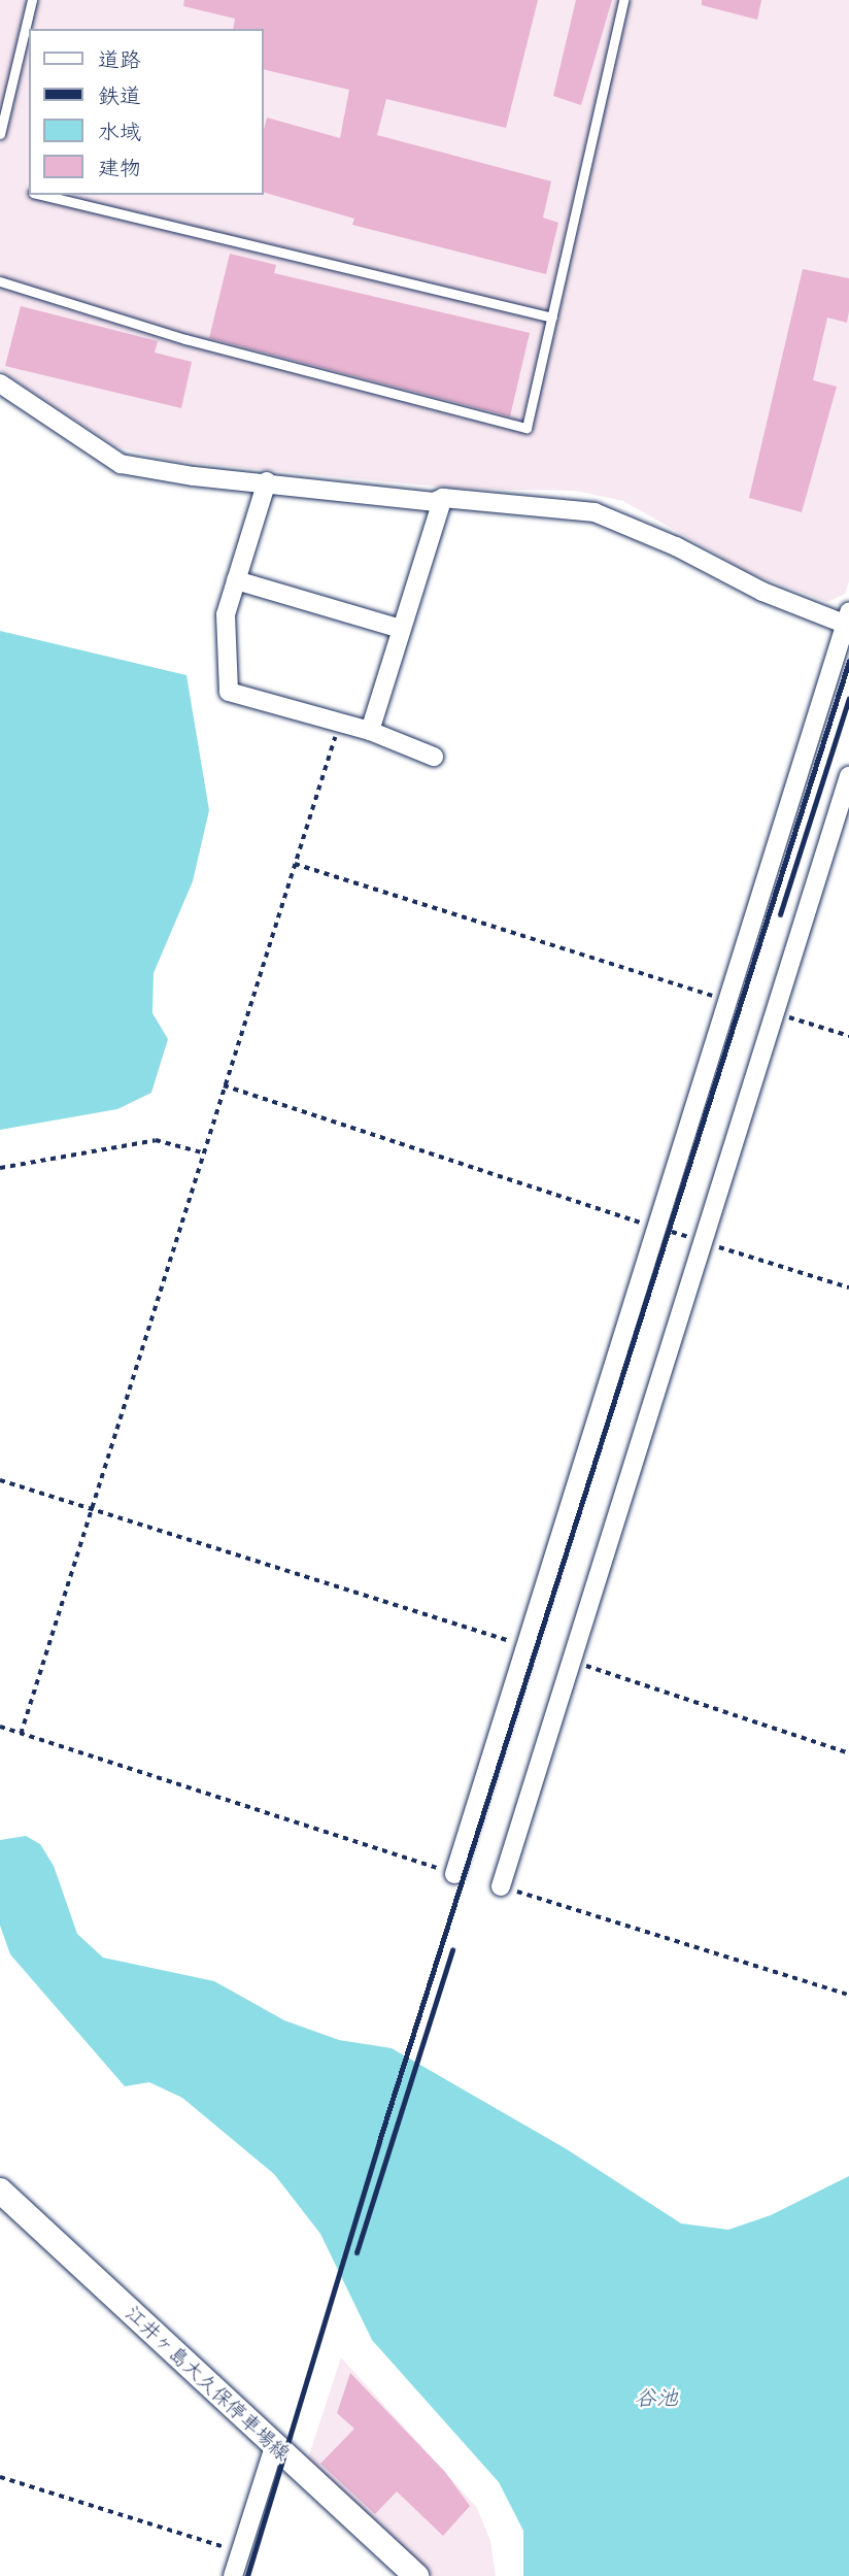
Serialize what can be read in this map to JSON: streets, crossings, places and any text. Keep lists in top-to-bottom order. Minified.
{"streets":{"main road":["江井ヶ島大久保停車場線"]},"water":["谷池"],"legend":["道路","鉄道","水域","建物"]}
